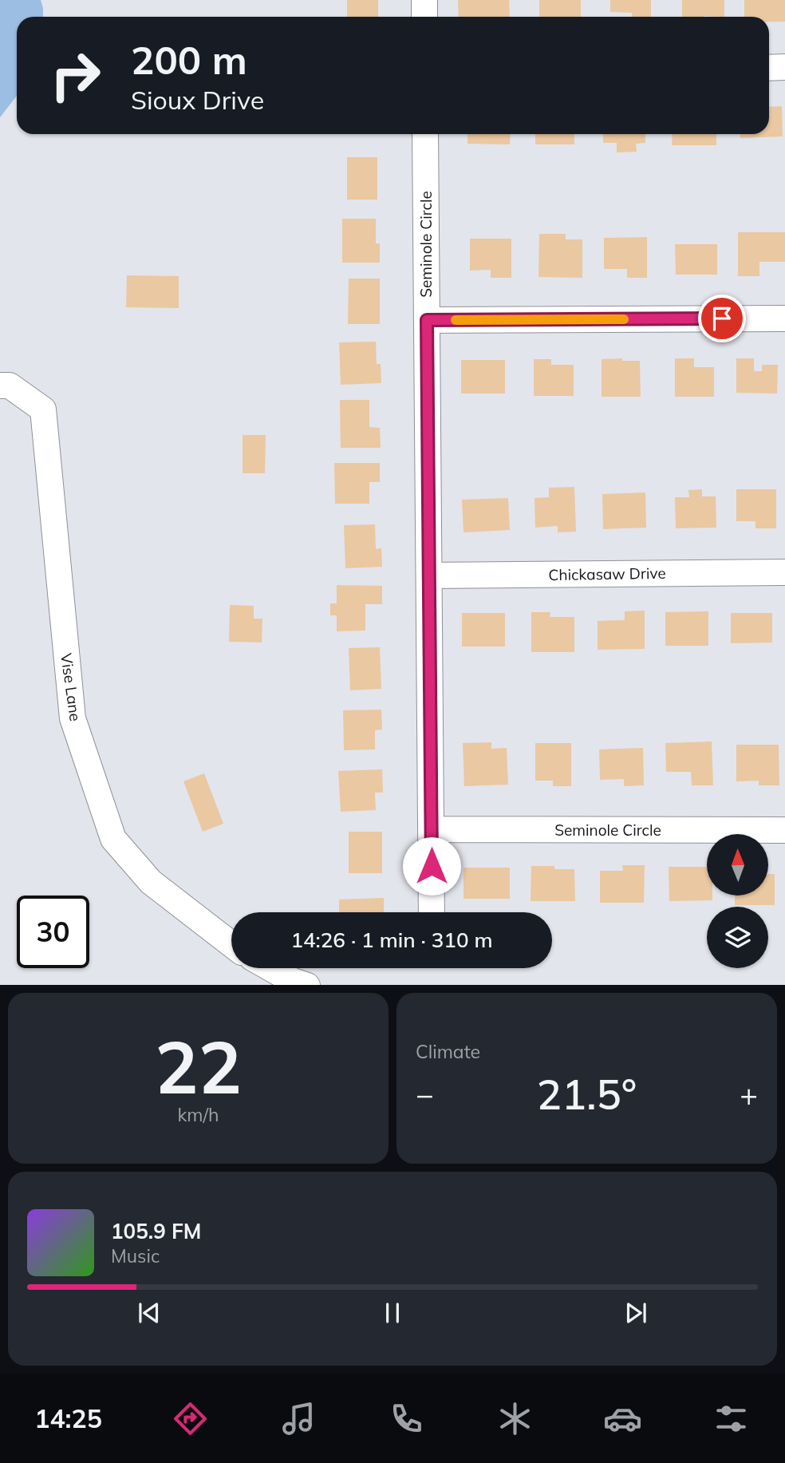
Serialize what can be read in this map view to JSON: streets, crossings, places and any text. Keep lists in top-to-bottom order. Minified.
{"streets":{"street":["Seminole Circle","Chickasaw Drive","Vise Lane"]},"crossings":[["Seminole Circle","Chickasaw Drive"]],"north":"top","page":{"turn":["200 m","Sioux Drive"],"limit":"30","trip":"14:26 · 1 min · 310 m","tile":[["22","km/h"],"Climate"],"heat":["−","21.5°","+"],"song":["105.9 FM","Music"],"tabs":"14:25"}}
